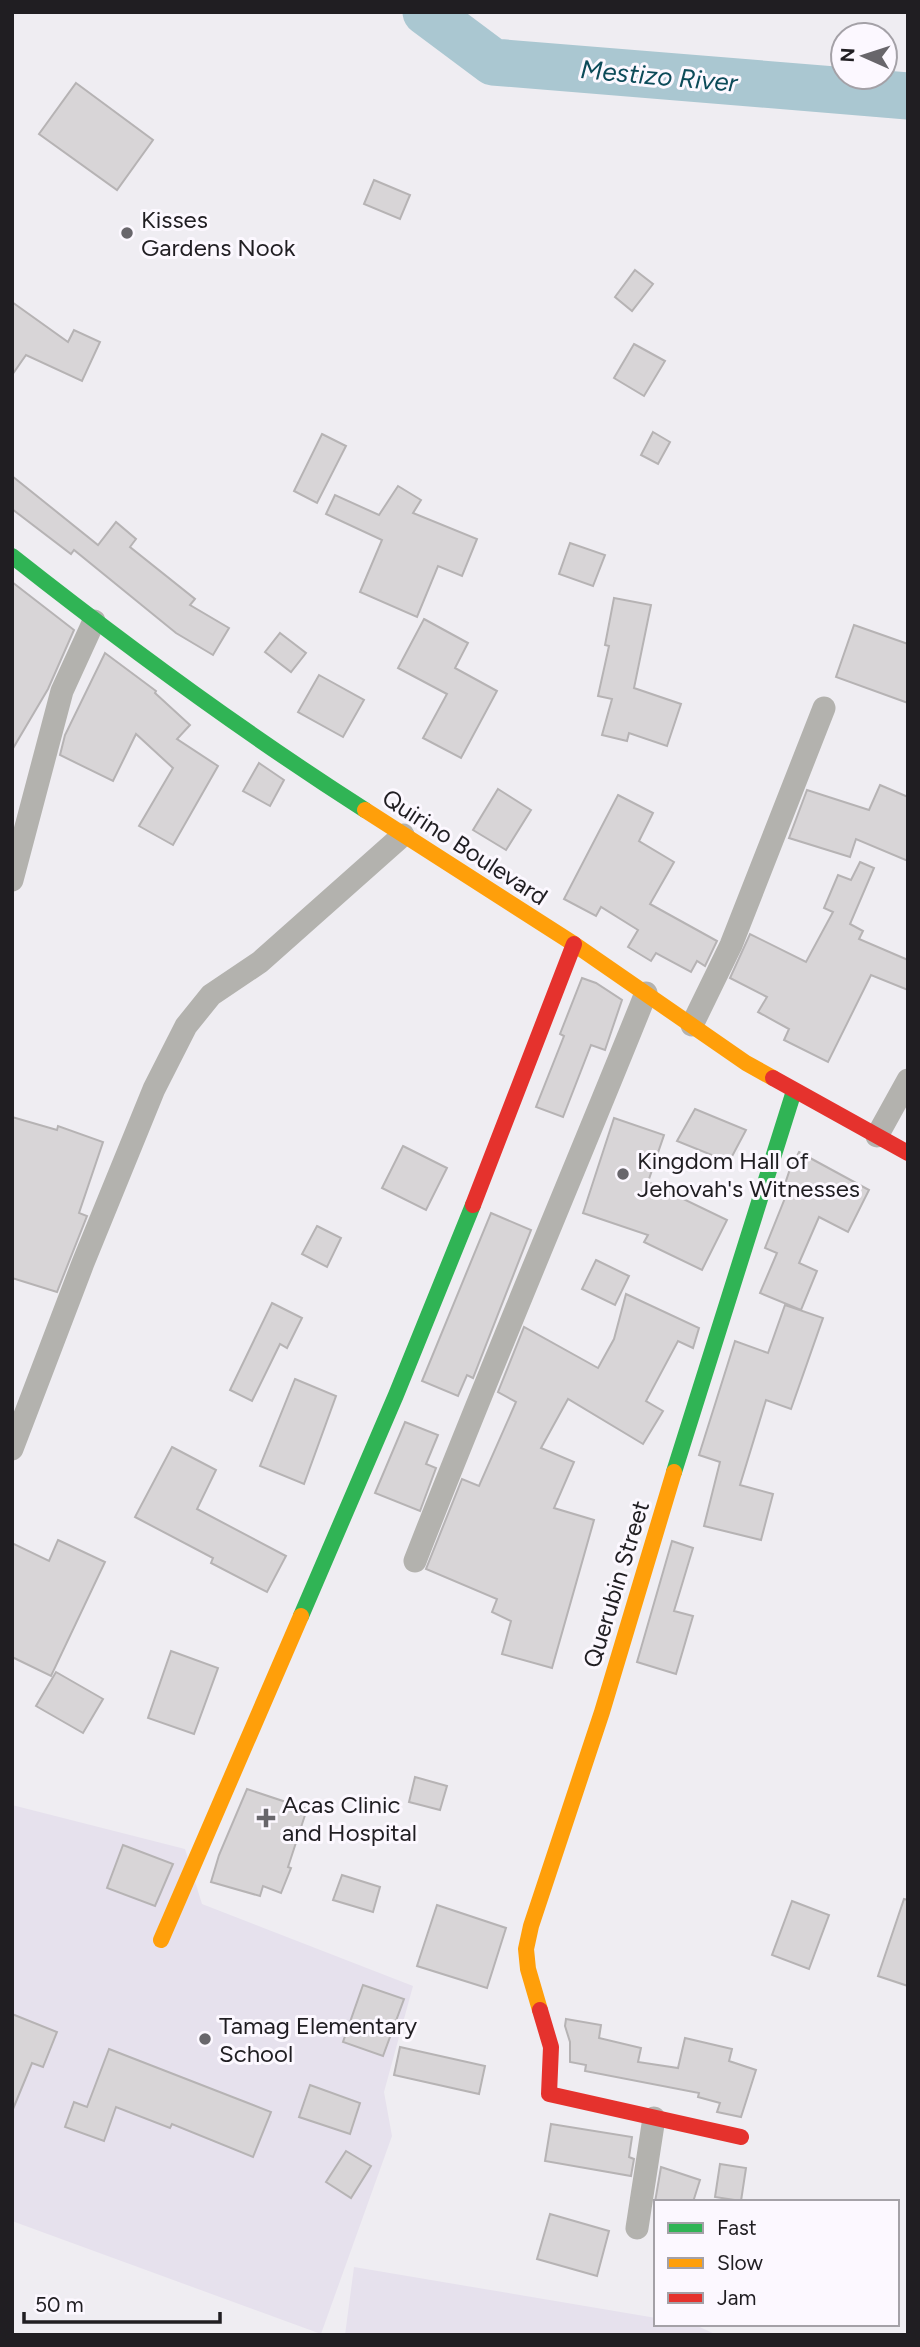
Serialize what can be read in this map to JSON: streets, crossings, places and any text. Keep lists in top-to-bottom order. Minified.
{"streets":{"street":["Quirino Boulevard","Querubin Street"]},"crossings":[["Quirino Boulevard","Querubin Street"]],"water":["Mestizo River"],"places":{"other":["Kisses Gardens Nook","Kingdom Hall of Jehovah's Witnesses","Tamag Elementary School"],"health":["Acas Clinic and Hospital"]},"legend":["Fast","Slow","Jam"],"scale_bar":"50 m","north":"left"}
